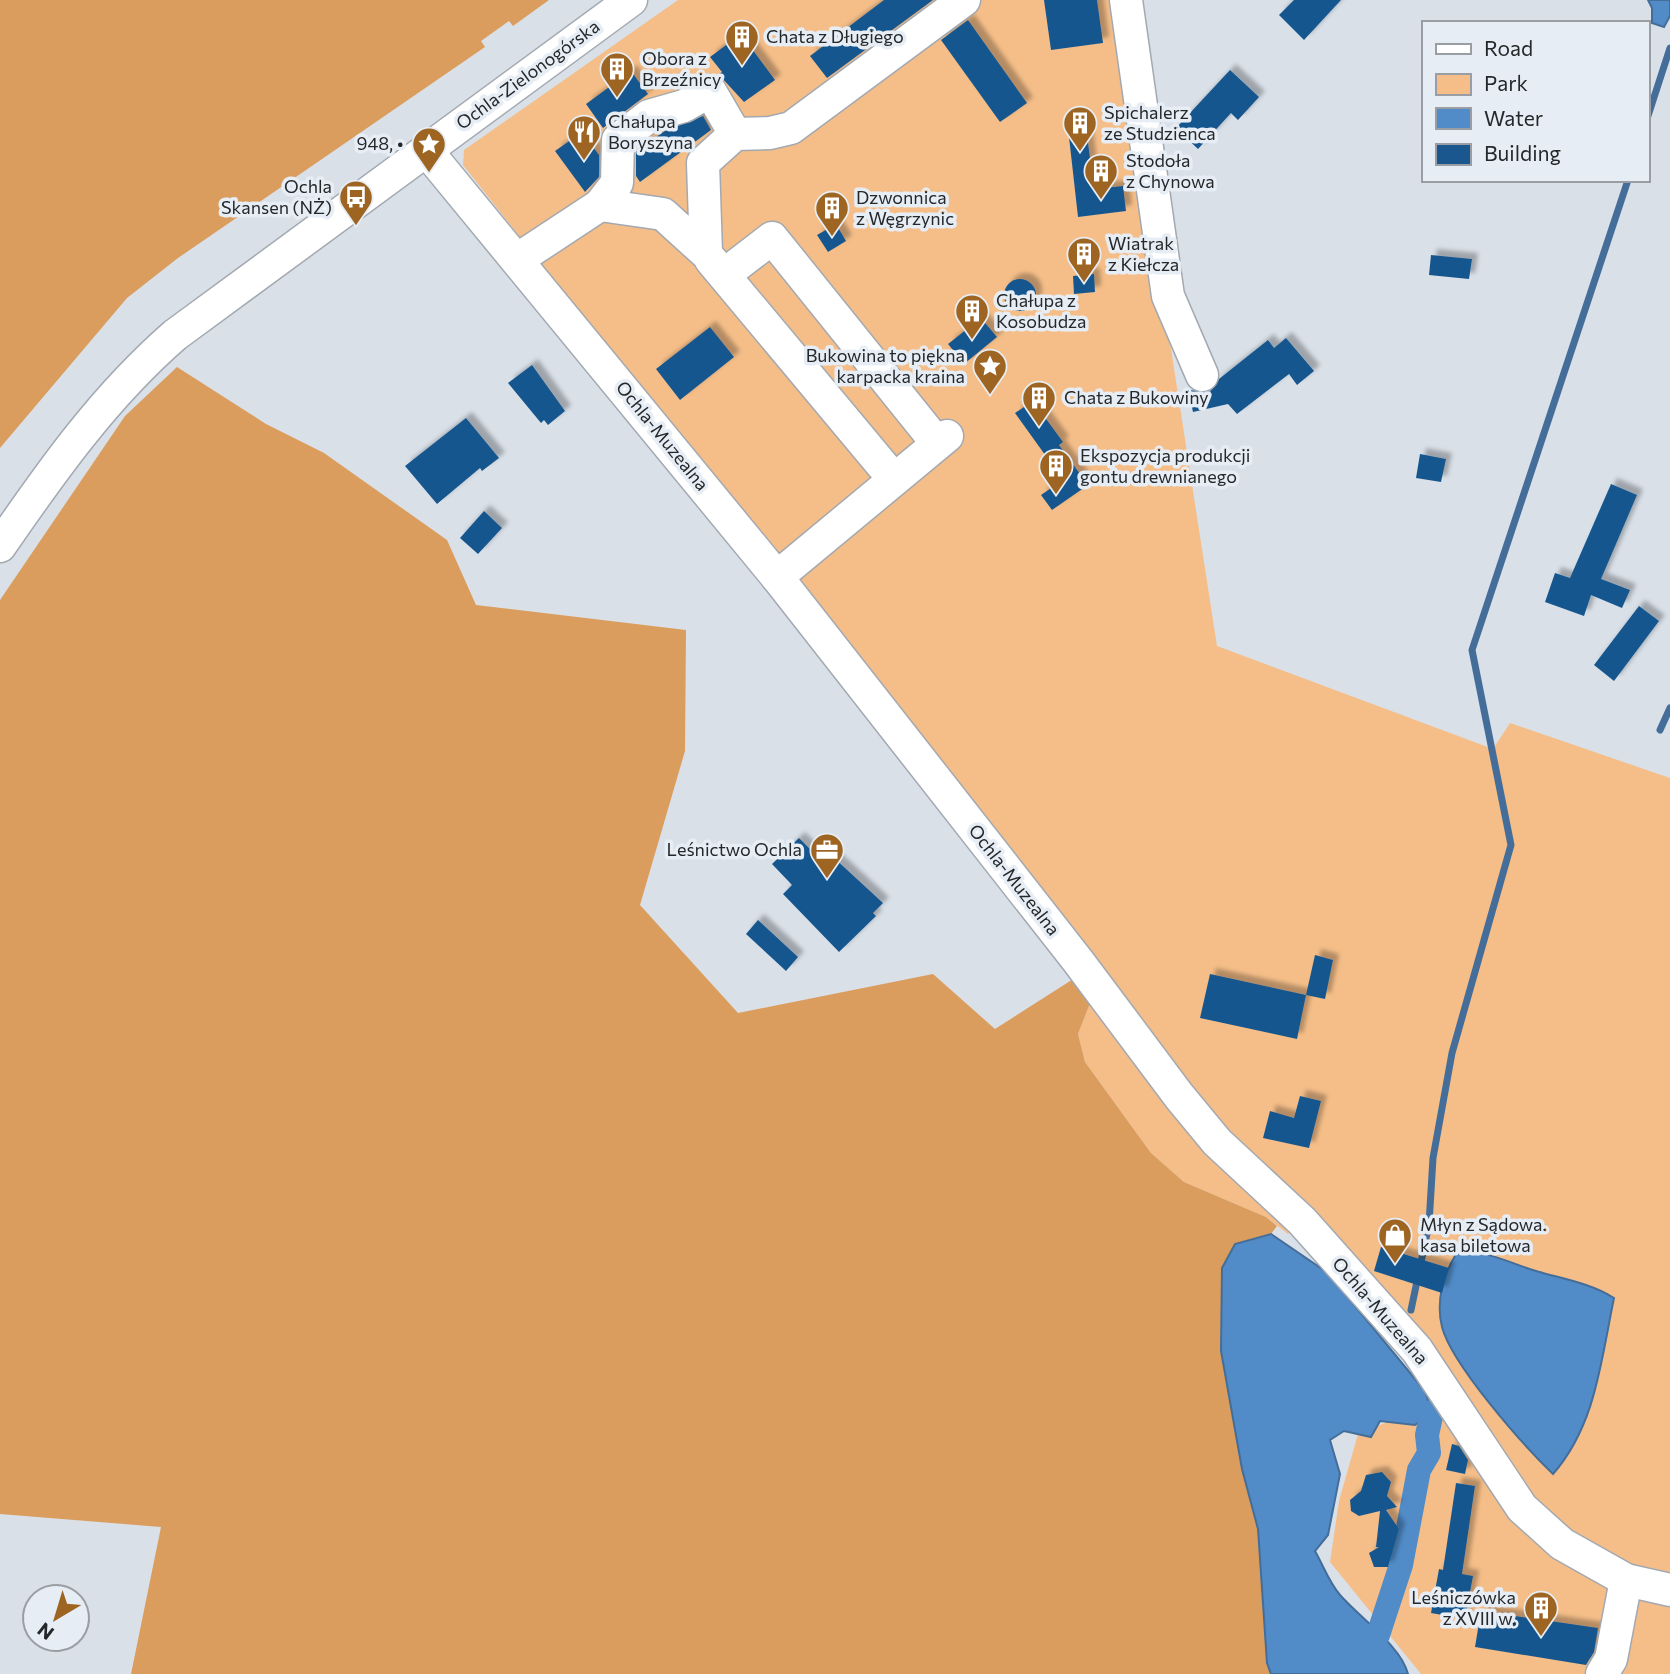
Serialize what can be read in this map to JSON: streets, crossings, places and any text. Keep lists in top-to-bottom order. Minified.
{"streets":{"street":["Ochla-Zielonogórska","Ochla-Muzealna"]},"crossings":[["Ochla-Zielonogórska","Ochla-Muzealna"]],"places":{"building":["Chata z Długiego","Obora z Brzeźnicy","Spichalerz ze Studzienca","Stodoła z Chynowa","Dzwonnica z Węgrzynic","Wiatrak z Kiełcza","Chałupa z Kosobudza","Chata z Bukowiny","Ekspozycja produkcji gontu drewnianego","Leśniczówka z XVIII w."],"restaurant":["Chałupa Boryszyna"],"place":["948, •","Bukowina to piękna karpacka kraina"],"bus stop":["Ochla Skansen (NŻ)"],"office":["Leśnictwo Ochla"],"shop":["Młyn z Sądowa. kasa biletowa"]},"legend":["Road","Park","Water","Building"],"north":"bottom left"}
